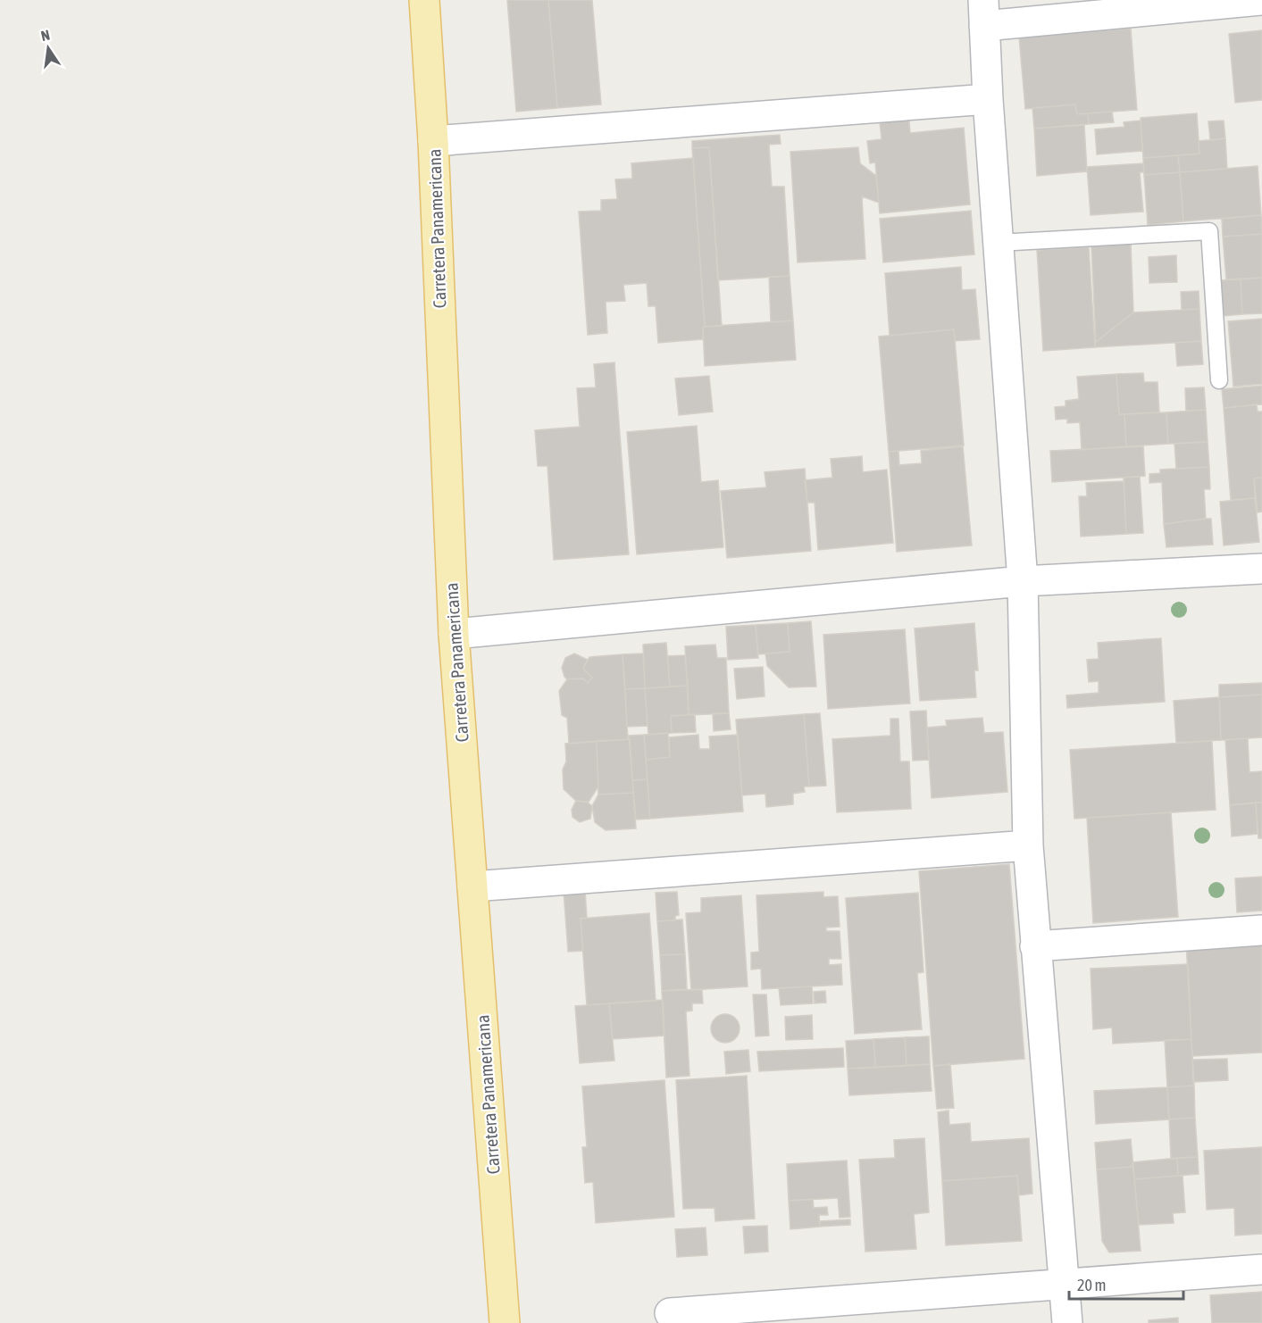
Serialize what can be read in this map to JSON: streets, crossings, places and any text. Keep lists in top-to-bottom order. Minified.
{"streets":{"main road":["Carretera Panamericana"]},"scale_bar":"20 m","north":"top"}
